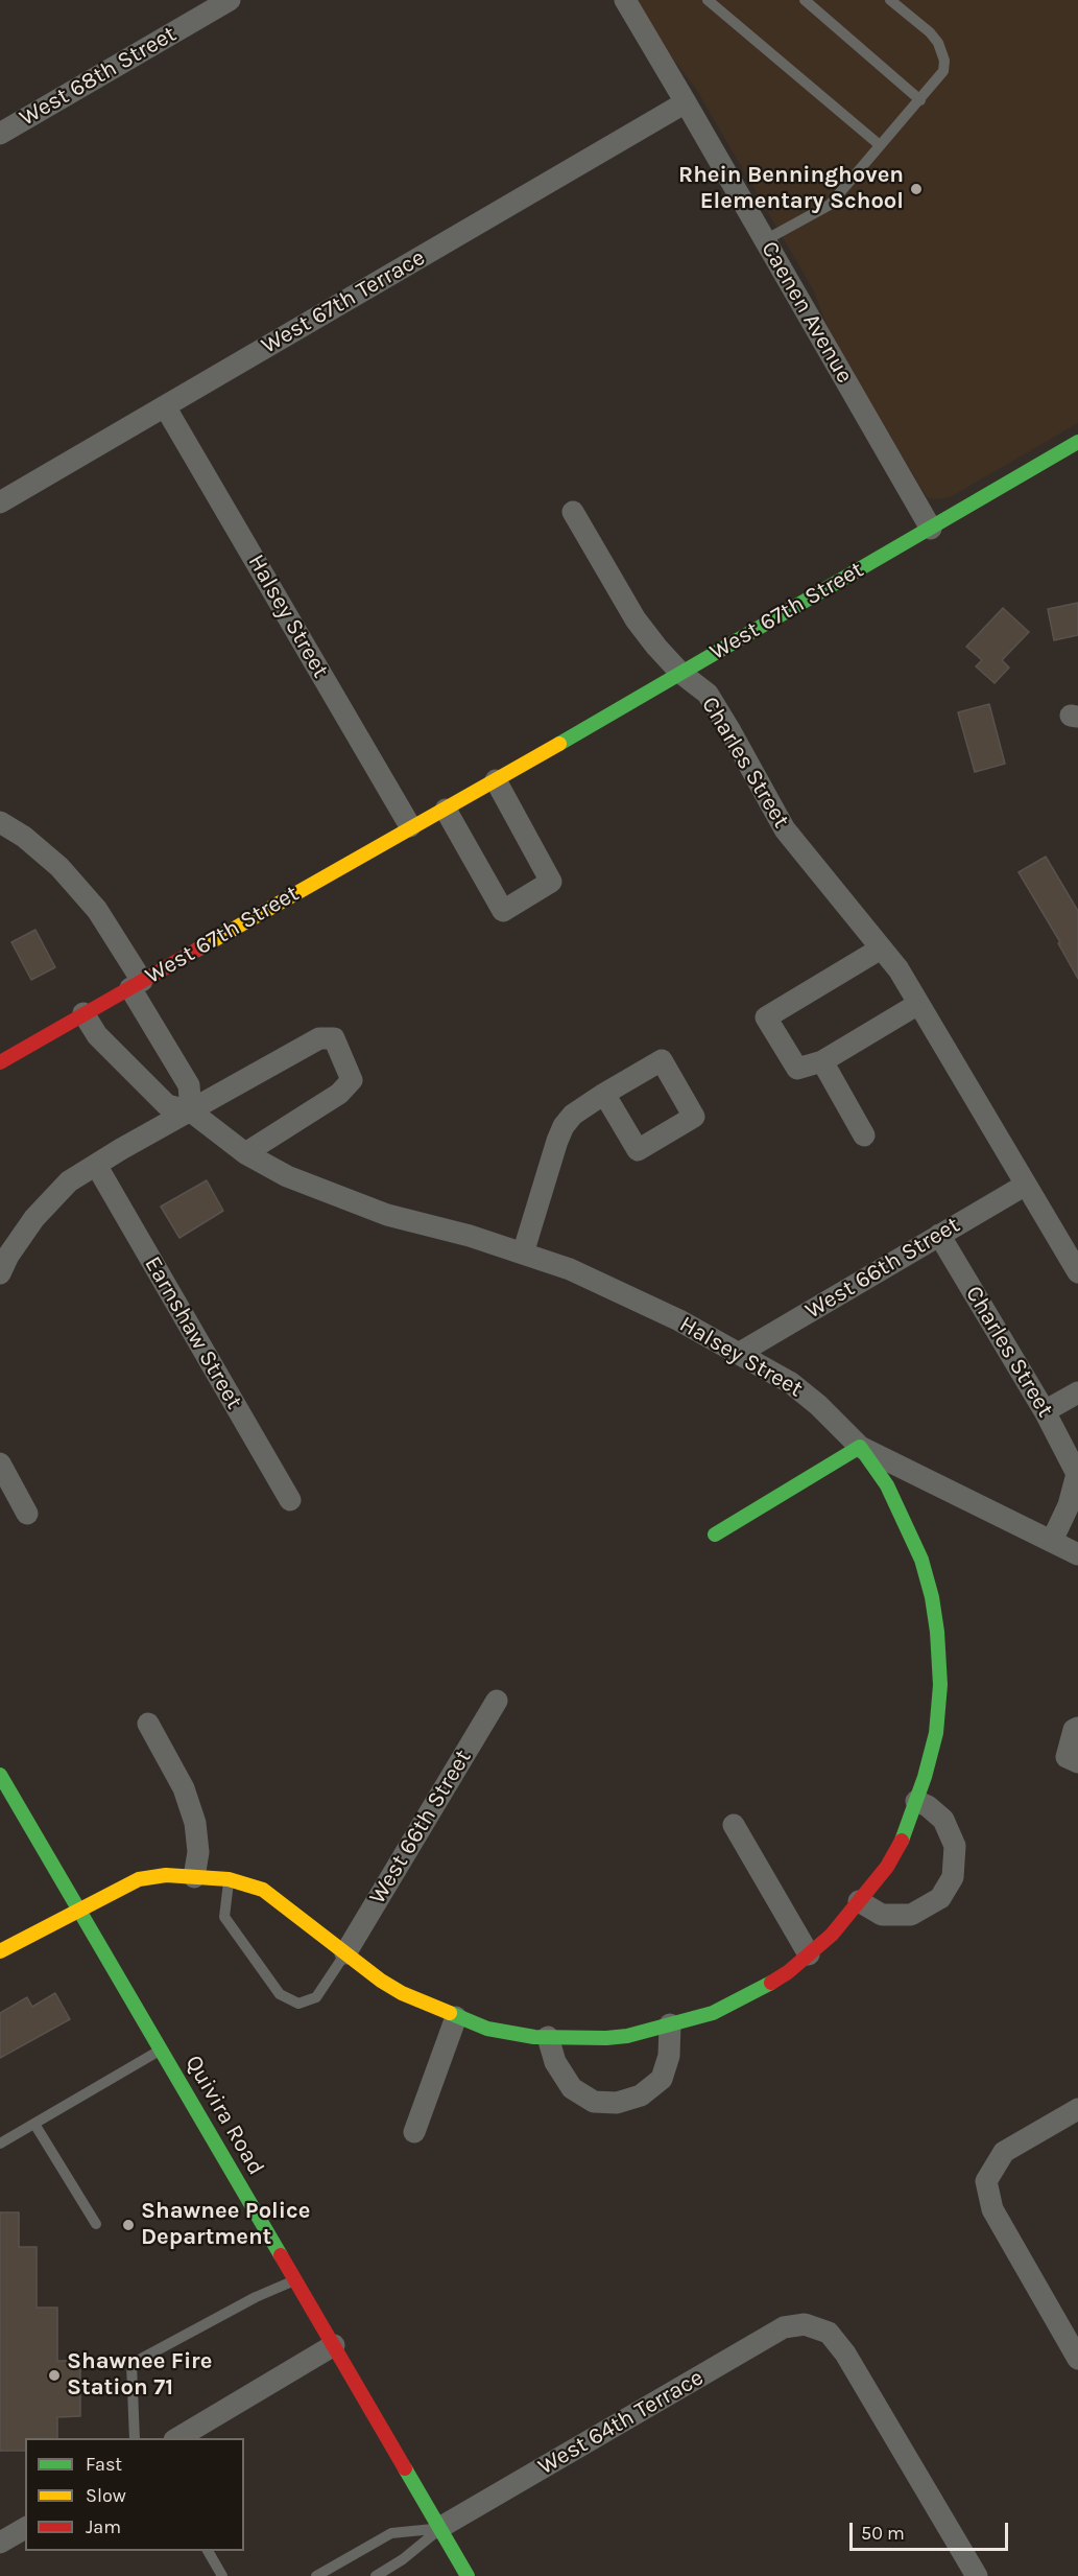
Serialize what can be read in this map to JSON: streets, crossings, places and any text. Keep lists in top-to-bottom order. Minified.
{"streets":{"street":["West 68th Street","West 67th Terrace","Caenen Avenue","West 67th Street","Halsey Street","Charles Street","West 66th Street","Earnshaw Street","Quivira Road","West 64th Terrace"]},"crossings":[["West 67th Terrace","Caenen Avenue"],["West 67th Terrace","Halsey Street"],["Caenen Avenue","West 67th Street"],["West 67th Street","Halsey Street"],["West 67th Street","Charles Street"],["Halsey Street","Charles Street"],["Halsey Street","West 66th Street"],["Charles Street","West 66th Street"],["Quivira Road","West 64th Terrace"]],"places":["Rhein Benninghoven Elementary School","Shawnee Police Department","Shawnee Fire Station 71"],"legend":["Fast","Slow","Jam"],"scale_bar":"50 m"}
